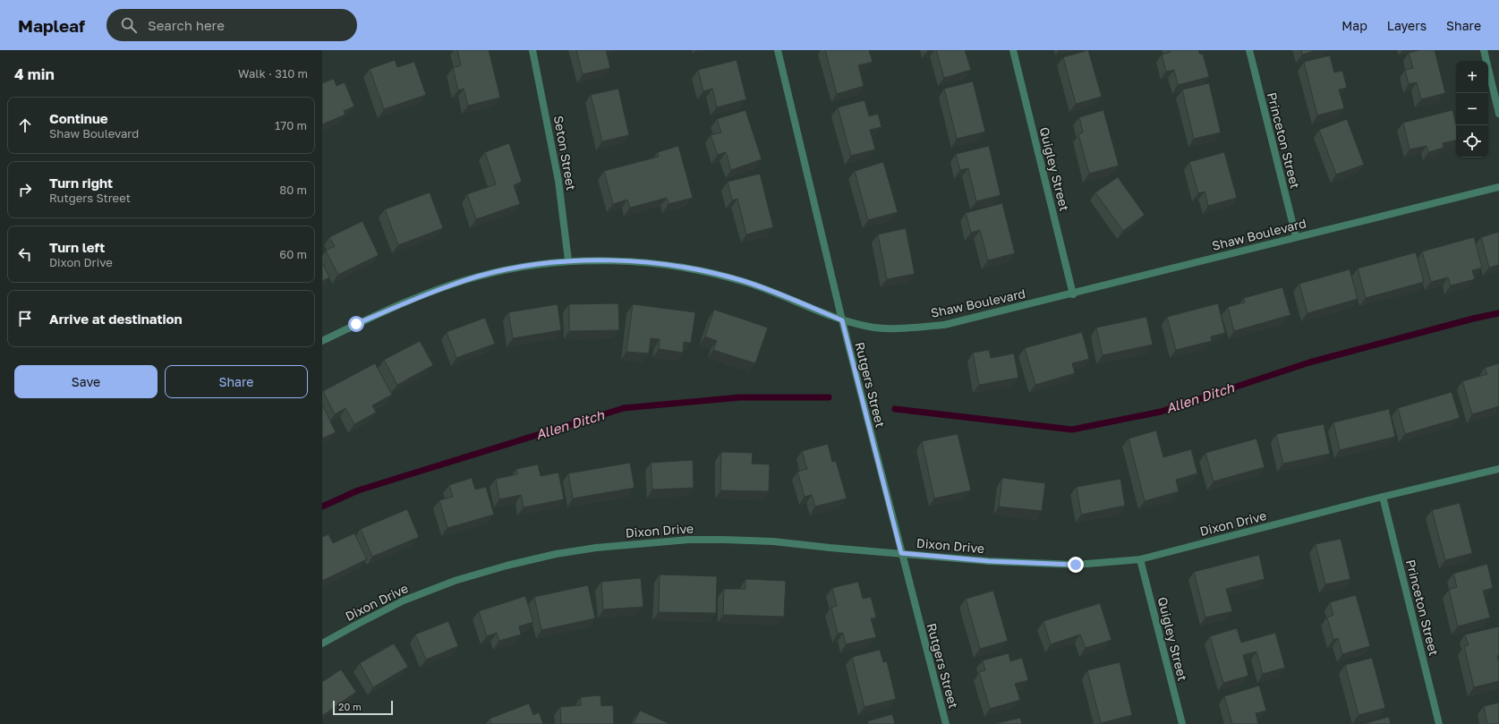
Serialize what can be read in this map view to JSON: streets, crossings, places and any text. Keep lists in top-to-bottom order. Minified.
{"streets":{"street":["Princeton Street","Seton Street","Quigley Street","Shaw Boulevard","Rutgers Street","Dixon Drive"]},"crossings":[["Princeton Street","Shaw Boulevard"],["Princeton Street","Dixon Drive"],["Seton Street","Shaw Boulevard"],["Quigley Street","Shaw Boulevard"],["Quigley Street","Dixon Drive"],["Shaw Boulevard","Rutgers Street"],["Rutgers Street","Dixon Drive"]],"water":["Allen Ditch"],"scale_bar":"20 m","page":{"header":"Mapleaf","search":"Search here","nav":["Map","Layers","Share"],"heading":["4 min","Walk · 310 m"],"map_buttons":["+","−"],"list":[["Continue","Shaw Boulevard","170 m"],["Turn right","Rutgers Street","80 m"],["Turn left","Dixon Drive","60 m"],"Arrive at destination"],"buttons":["Save","Share"],"scale":"20 m"}}
